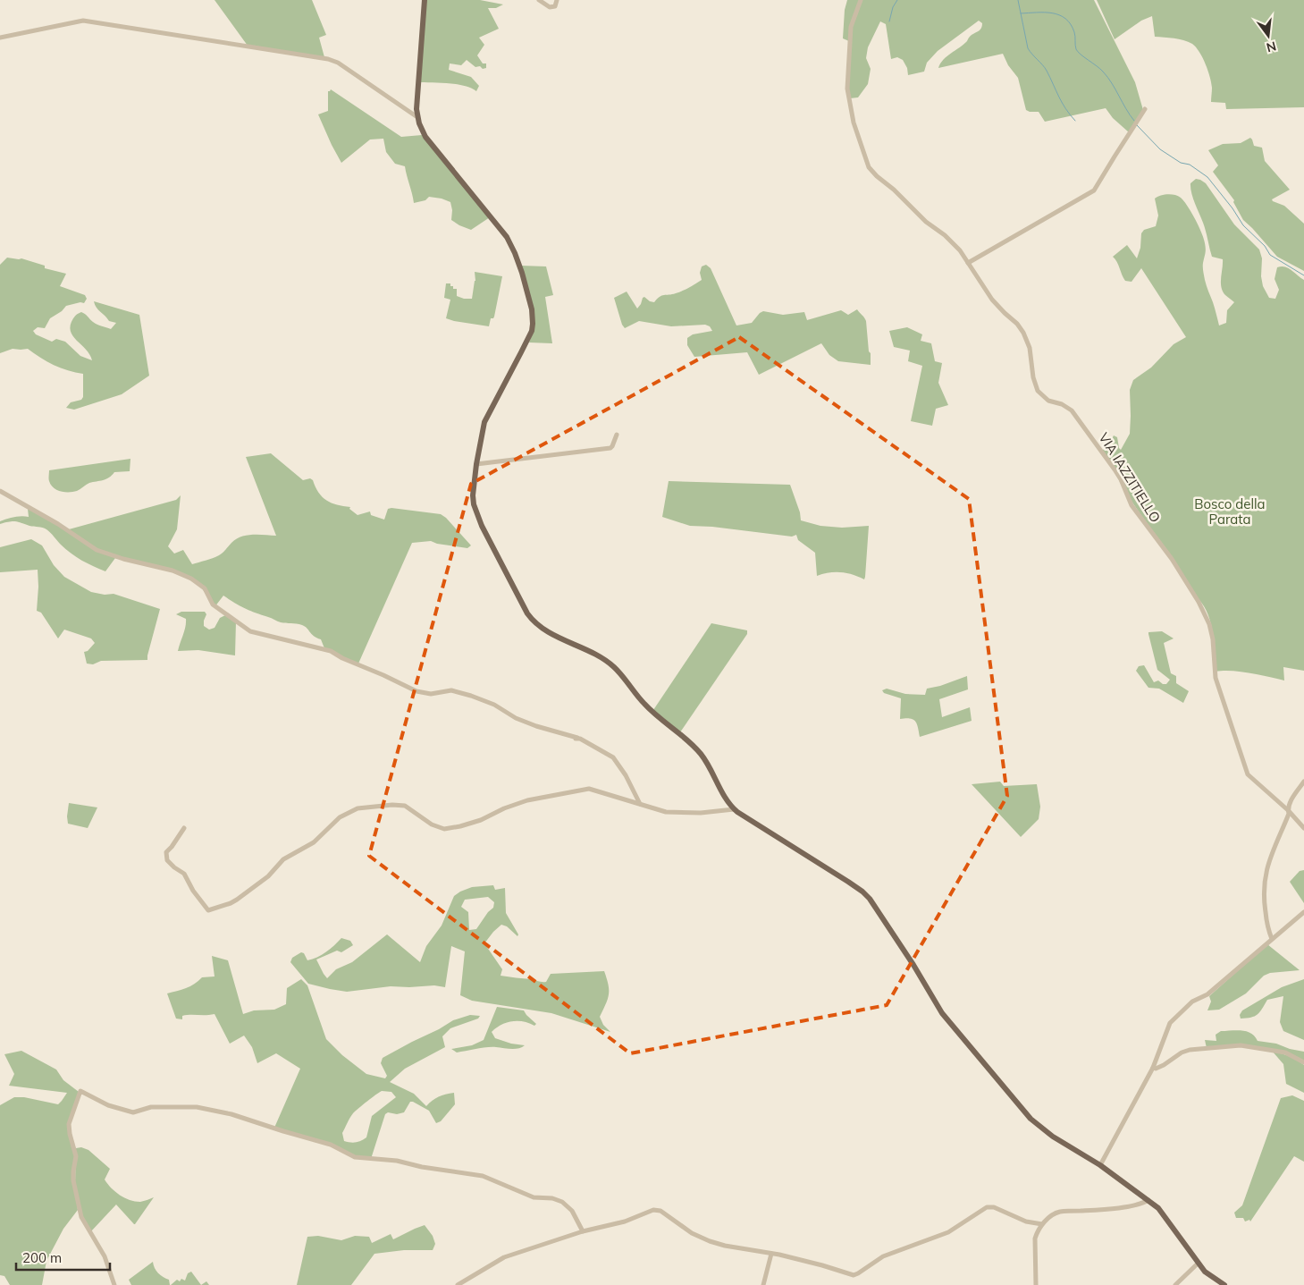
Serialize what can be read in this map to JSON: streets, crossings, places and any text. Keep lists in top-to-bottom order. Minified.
{"streets":{"street":["VIA IAZZITIELLO"]},"parks":["Bosco della Parata"],"scale_bar":"200 m","north":"bottom"}
